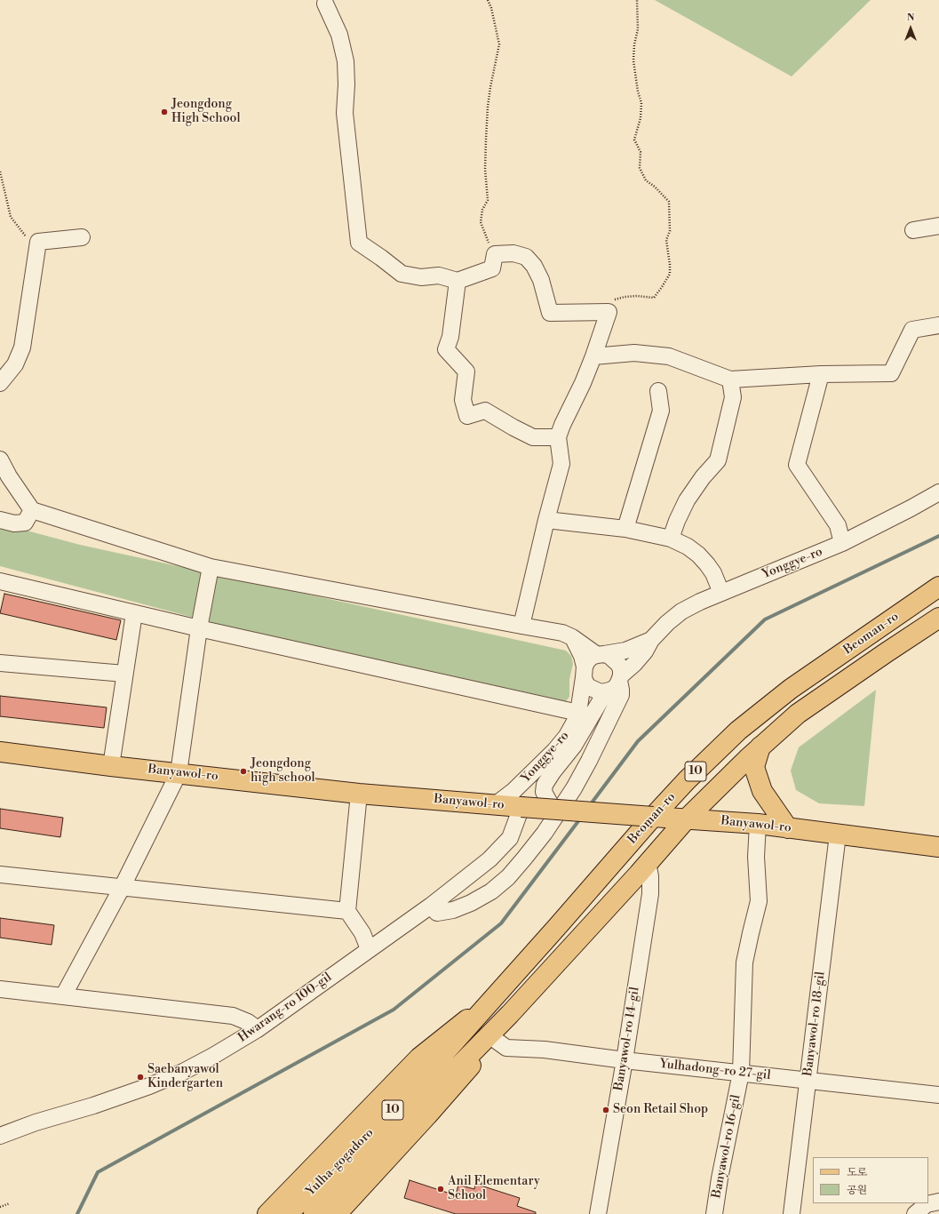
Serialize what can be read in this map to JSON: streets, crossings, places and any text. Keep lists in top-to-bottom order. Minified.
{"streets":{"main road":["Beoman-ro","10","Banyawol-ro","Yulha-gogadoro"],"street":["Yonggye-ro","Hwarang-ro 100-gil","Banyawol-ro 18-gil","Banyawol-ro 14-gil","Yulhadong-ro 27-gil","Banyawol-ro 16-gil"]},"crossings":[["Yonggye-ro","Banyawol-ro"],["Beoman-ro","Banyawol-ro"],["Beoman-ro","Banyawol-ro 14-gil"],["Beoman-ro","Yulha-gogadoro"],["Banyawol-ro","Hwarang-ro 100-gil"],["Banyawol-ro","Banyawol-ro 18-gil"],["Banyawol-ro","Banyawol-ro 16-gil"],["Banyawol-ro 18-gil","Yulhadong-ro 27-gil"],["Banyawol-ro 14-gil","Yulhadong-ro 27-gil"],["Yulhadong-ro 27-gil","Banyawol-ro 16-gil"]],"places":["Jeongdong High School","Jeongdong high school","Saebanyawol Kindergarten","Seon Retail Shop","Anil Elementary School"],"legend":["도로","공원"],"north":"top"}
